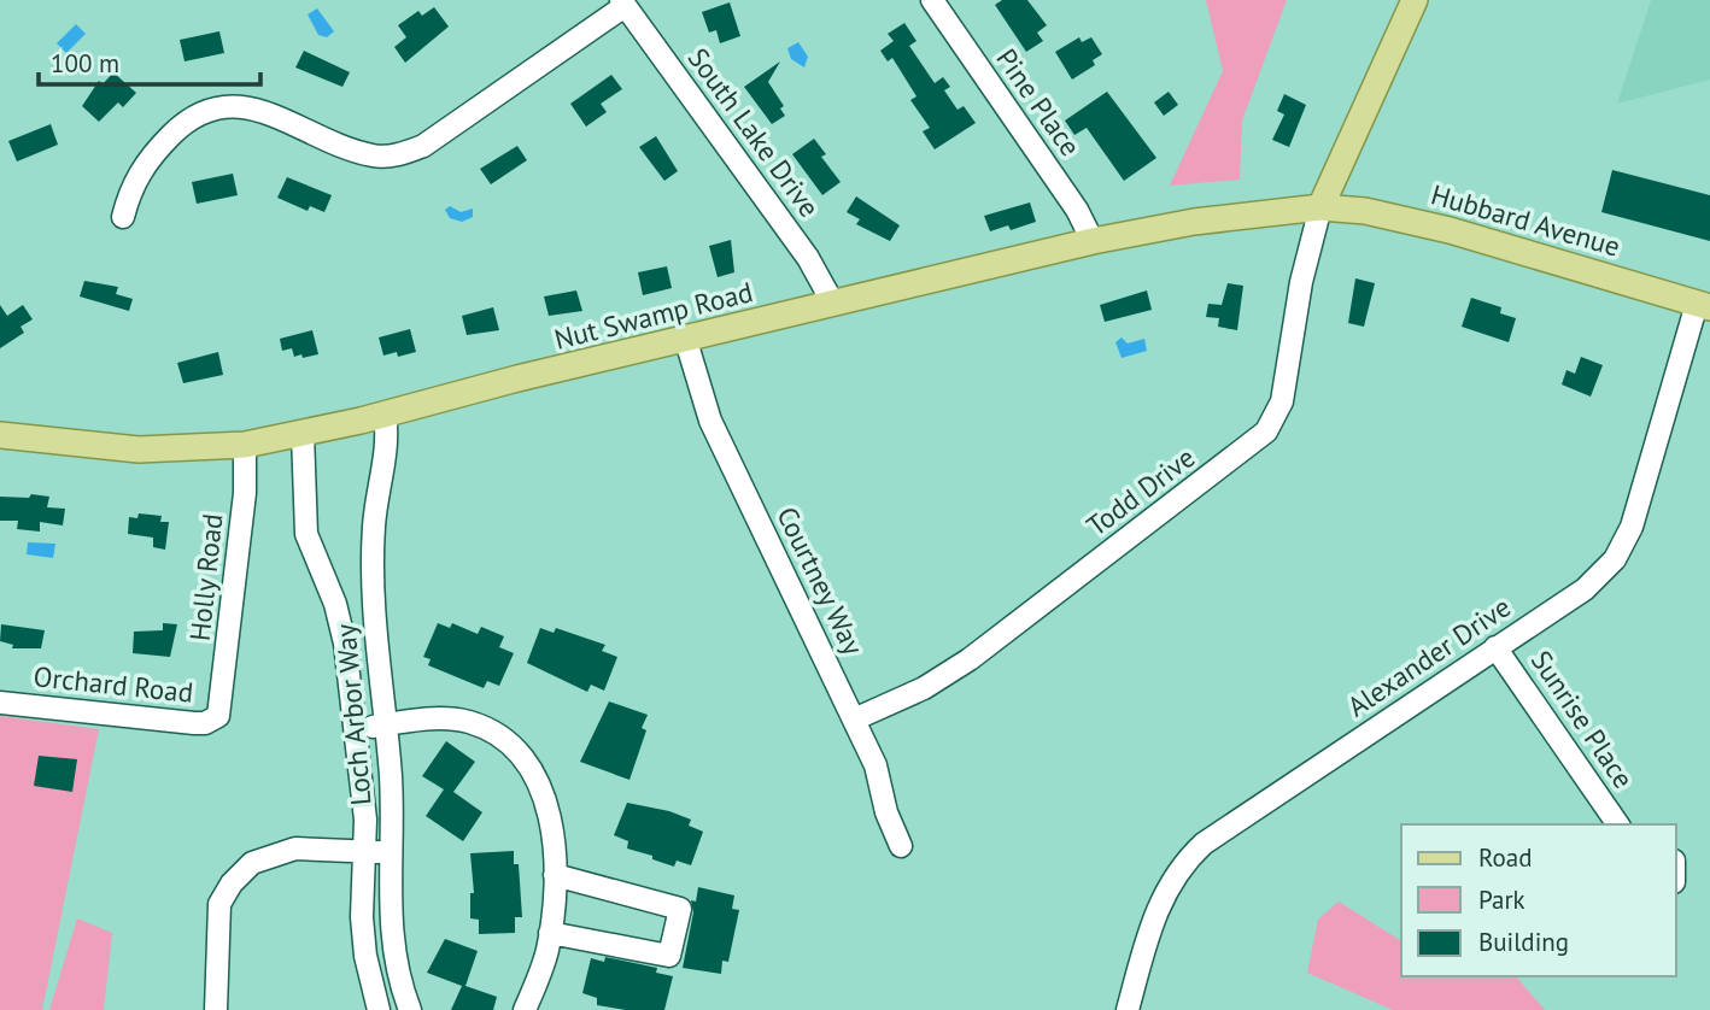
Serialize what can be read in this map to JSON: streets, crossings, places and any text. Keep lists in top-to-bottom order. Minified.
{"streets":{"main road":["Hubbard Avenue","Nut Swamp Road"],"street":["Pine Place","South Lake Drive","Todd Drive","Holly Road","Courtney Way","Alexander Drive","Orchard Road","Loch Arbor Way","Sunrise Place"]},"crossings":[["Pine Place","Nut Swamp Road"],["South Lake Drive","Nut Swamp Road"],["Hubbard Avenue","Nut Swamp Road"],["Hubbard Avenue","Todd Drive"],["Hubbard Avenue","Alexander Drive"],["Nut Swamp Road","Todd Drive"],["Nut Swamp Road","Holly Road"],["Nut Swamp Road","Courtney Way"],["Nut Swamp Road","Loch Arbor Way"],["Todd Drive","Courtney Way"],["Holly Road","Orchard Road"],["Alexander Drive","Sunrise Place"]],"legend":["Road","Park","Building"],"scale_bar":"100 m"}
